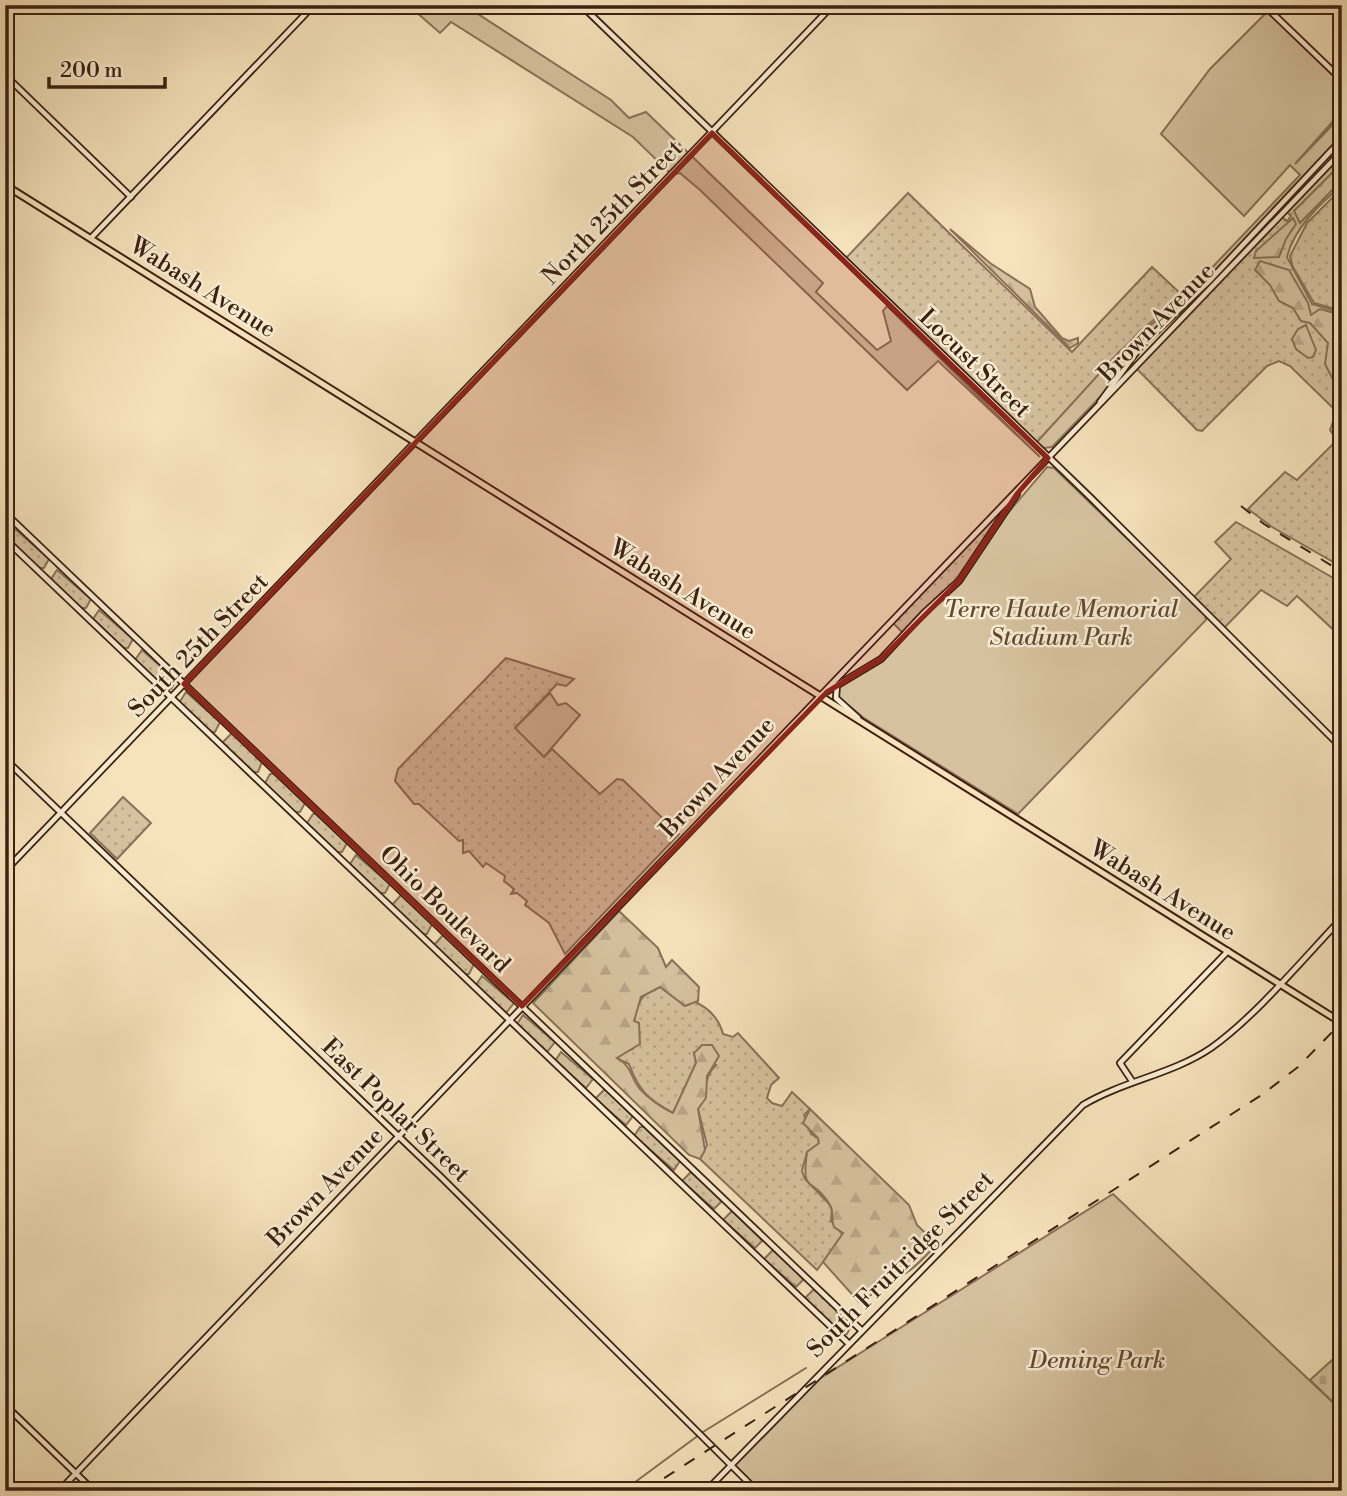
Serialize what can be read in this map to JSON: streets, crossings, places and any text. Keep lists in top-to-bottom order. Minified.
{"streets":{"main road":["Wabash Avenue"],"street":["North 25th Street","Brown Avenue","Locust Street","South 25th Street","Ohio Boulevard","East Poplar Street","South Fruitridge Street"]},"crossings":[["North 25th Street","Wabash Avenue"],["North 25th Street","Locust Street"],["North 25th Street","South 25th Street"],["Wabash Avenue","Brown Avenue"],["Wabash Avenue","South 25th Street"],["Wabash Avenue","South Fruitridge Street"],["Brown Avenue","Locust Street"],["Brown Avenue","Ohio Boulevard"],["Brown Avenue","East Poplar Street"],["South 25th Street","Ohio Boulevard"],["South 25th Street","East Poplar Street"],["Ohio Boulevard","South Fruitridge Street"],["East Poplar Street","South Fruitridge Street"]],"parks":["Terre Haute Memorial Stadium Park","Deming Park"],"scale_bar":"200 m"}
